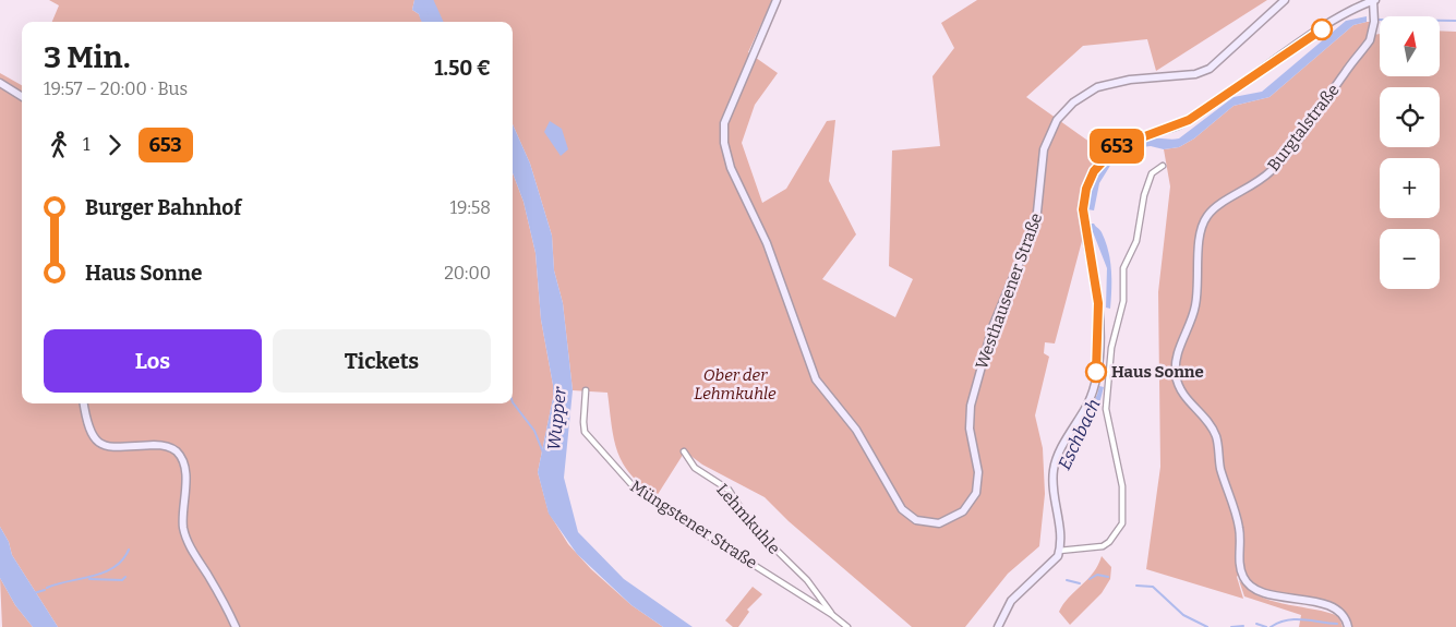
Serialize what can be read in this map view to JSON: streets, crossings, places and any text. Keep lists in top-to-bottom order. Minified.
{"streets":{"main road":["Burgtalstraße","Westhausener Straße"],"street":["Lehmkuhle","Müngstener Straße"]},"crossings":[["Lehmkuhle","Müngstener Straße"]],"water":["Wupper","Eschbach"],"parks":["Ober der Lehmkuhle"],"places":["Haus Sonne"],"lines":["bus line 653"],"north":"top","page":{"on_map":"653","map_buttons":["+","−"],"heading":["3 Min.","19:57 – 20:00 · Bus","1.50 €"],"legs":["1","653"],"list":[{"name":"Burger Bahnhof","value":"19:58"},{"name":"Haus Sonne","value":"20:00"}],"buttons":["Los","Tickets"]}}
